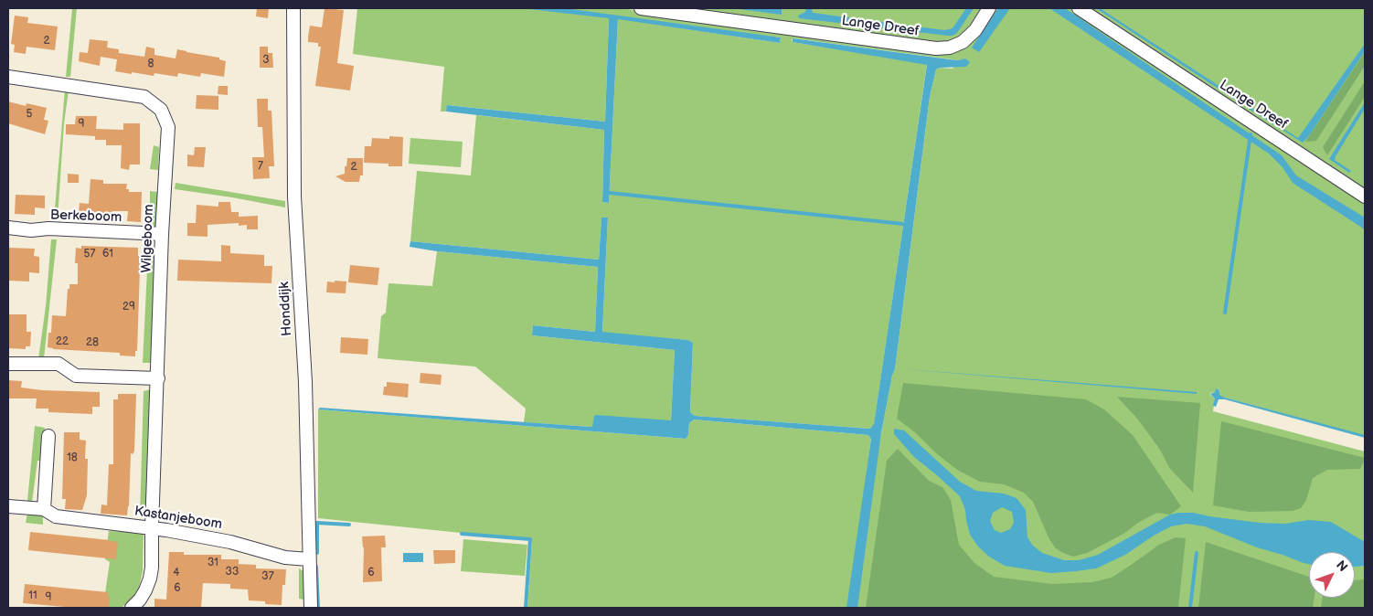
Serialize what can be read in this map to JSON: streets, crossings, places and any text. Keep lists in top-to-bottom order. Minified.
{"streets":{"street":["Lange Dreef","Berkeboom","Wilgeboom","Honddijk","Kastanjeboom"]},"crossings":[["Berkeboom","Wilgeboom"],["Wilgeboom","Kastanjeboom"],["Honddijk","Kastanjeboom"]],"house_numbers":["2","3","8","5","9","7","2","57","61","29","22","28","18","31","33","4","6","37","6","11","9"],"north":"top right"}
